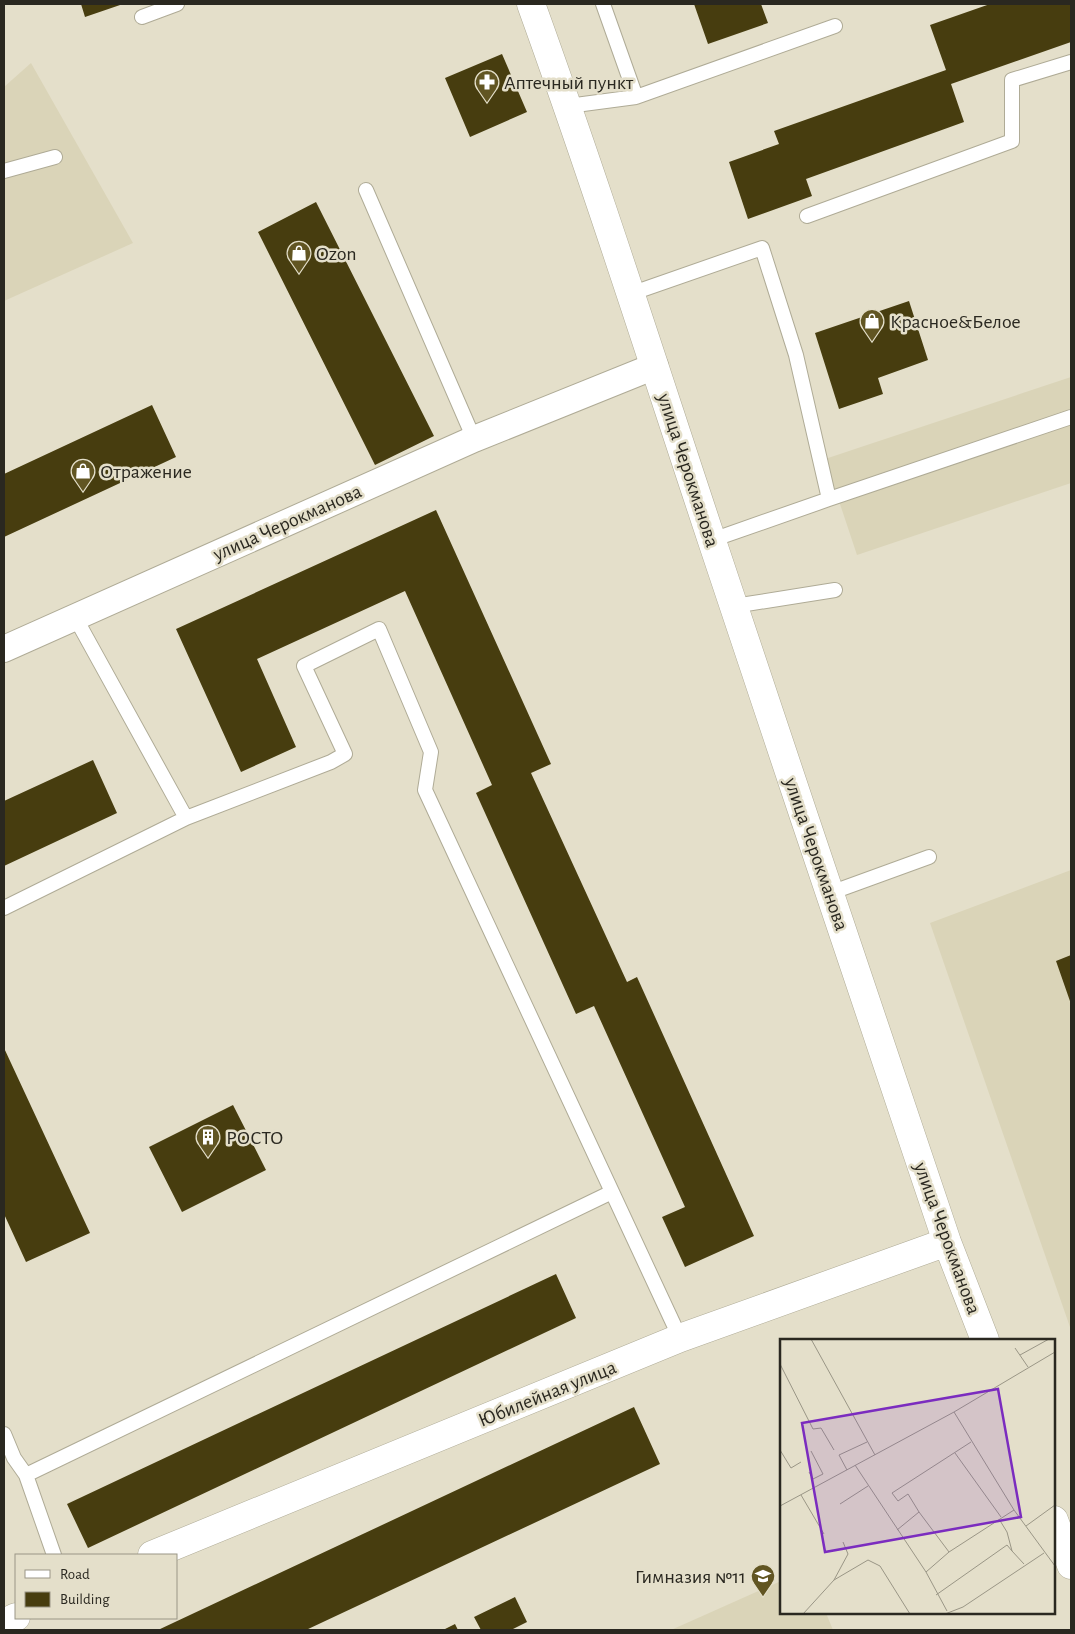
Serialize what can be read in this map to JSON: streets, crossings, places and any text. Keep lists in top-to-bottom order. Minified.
{"streets":{"street":["улица Черокманова","Юбилейная улица"]},"crossings":[["улица Черокманова","Юбилейная улица"]],"places":{"pharmacy":["Аптечный пункт"],"shop":["Ozon","Красное&Белое","Отражение"],"building":["РОСТО"],"school or university":["Гимназия №11"]},"legend":["Road","Building"]}
